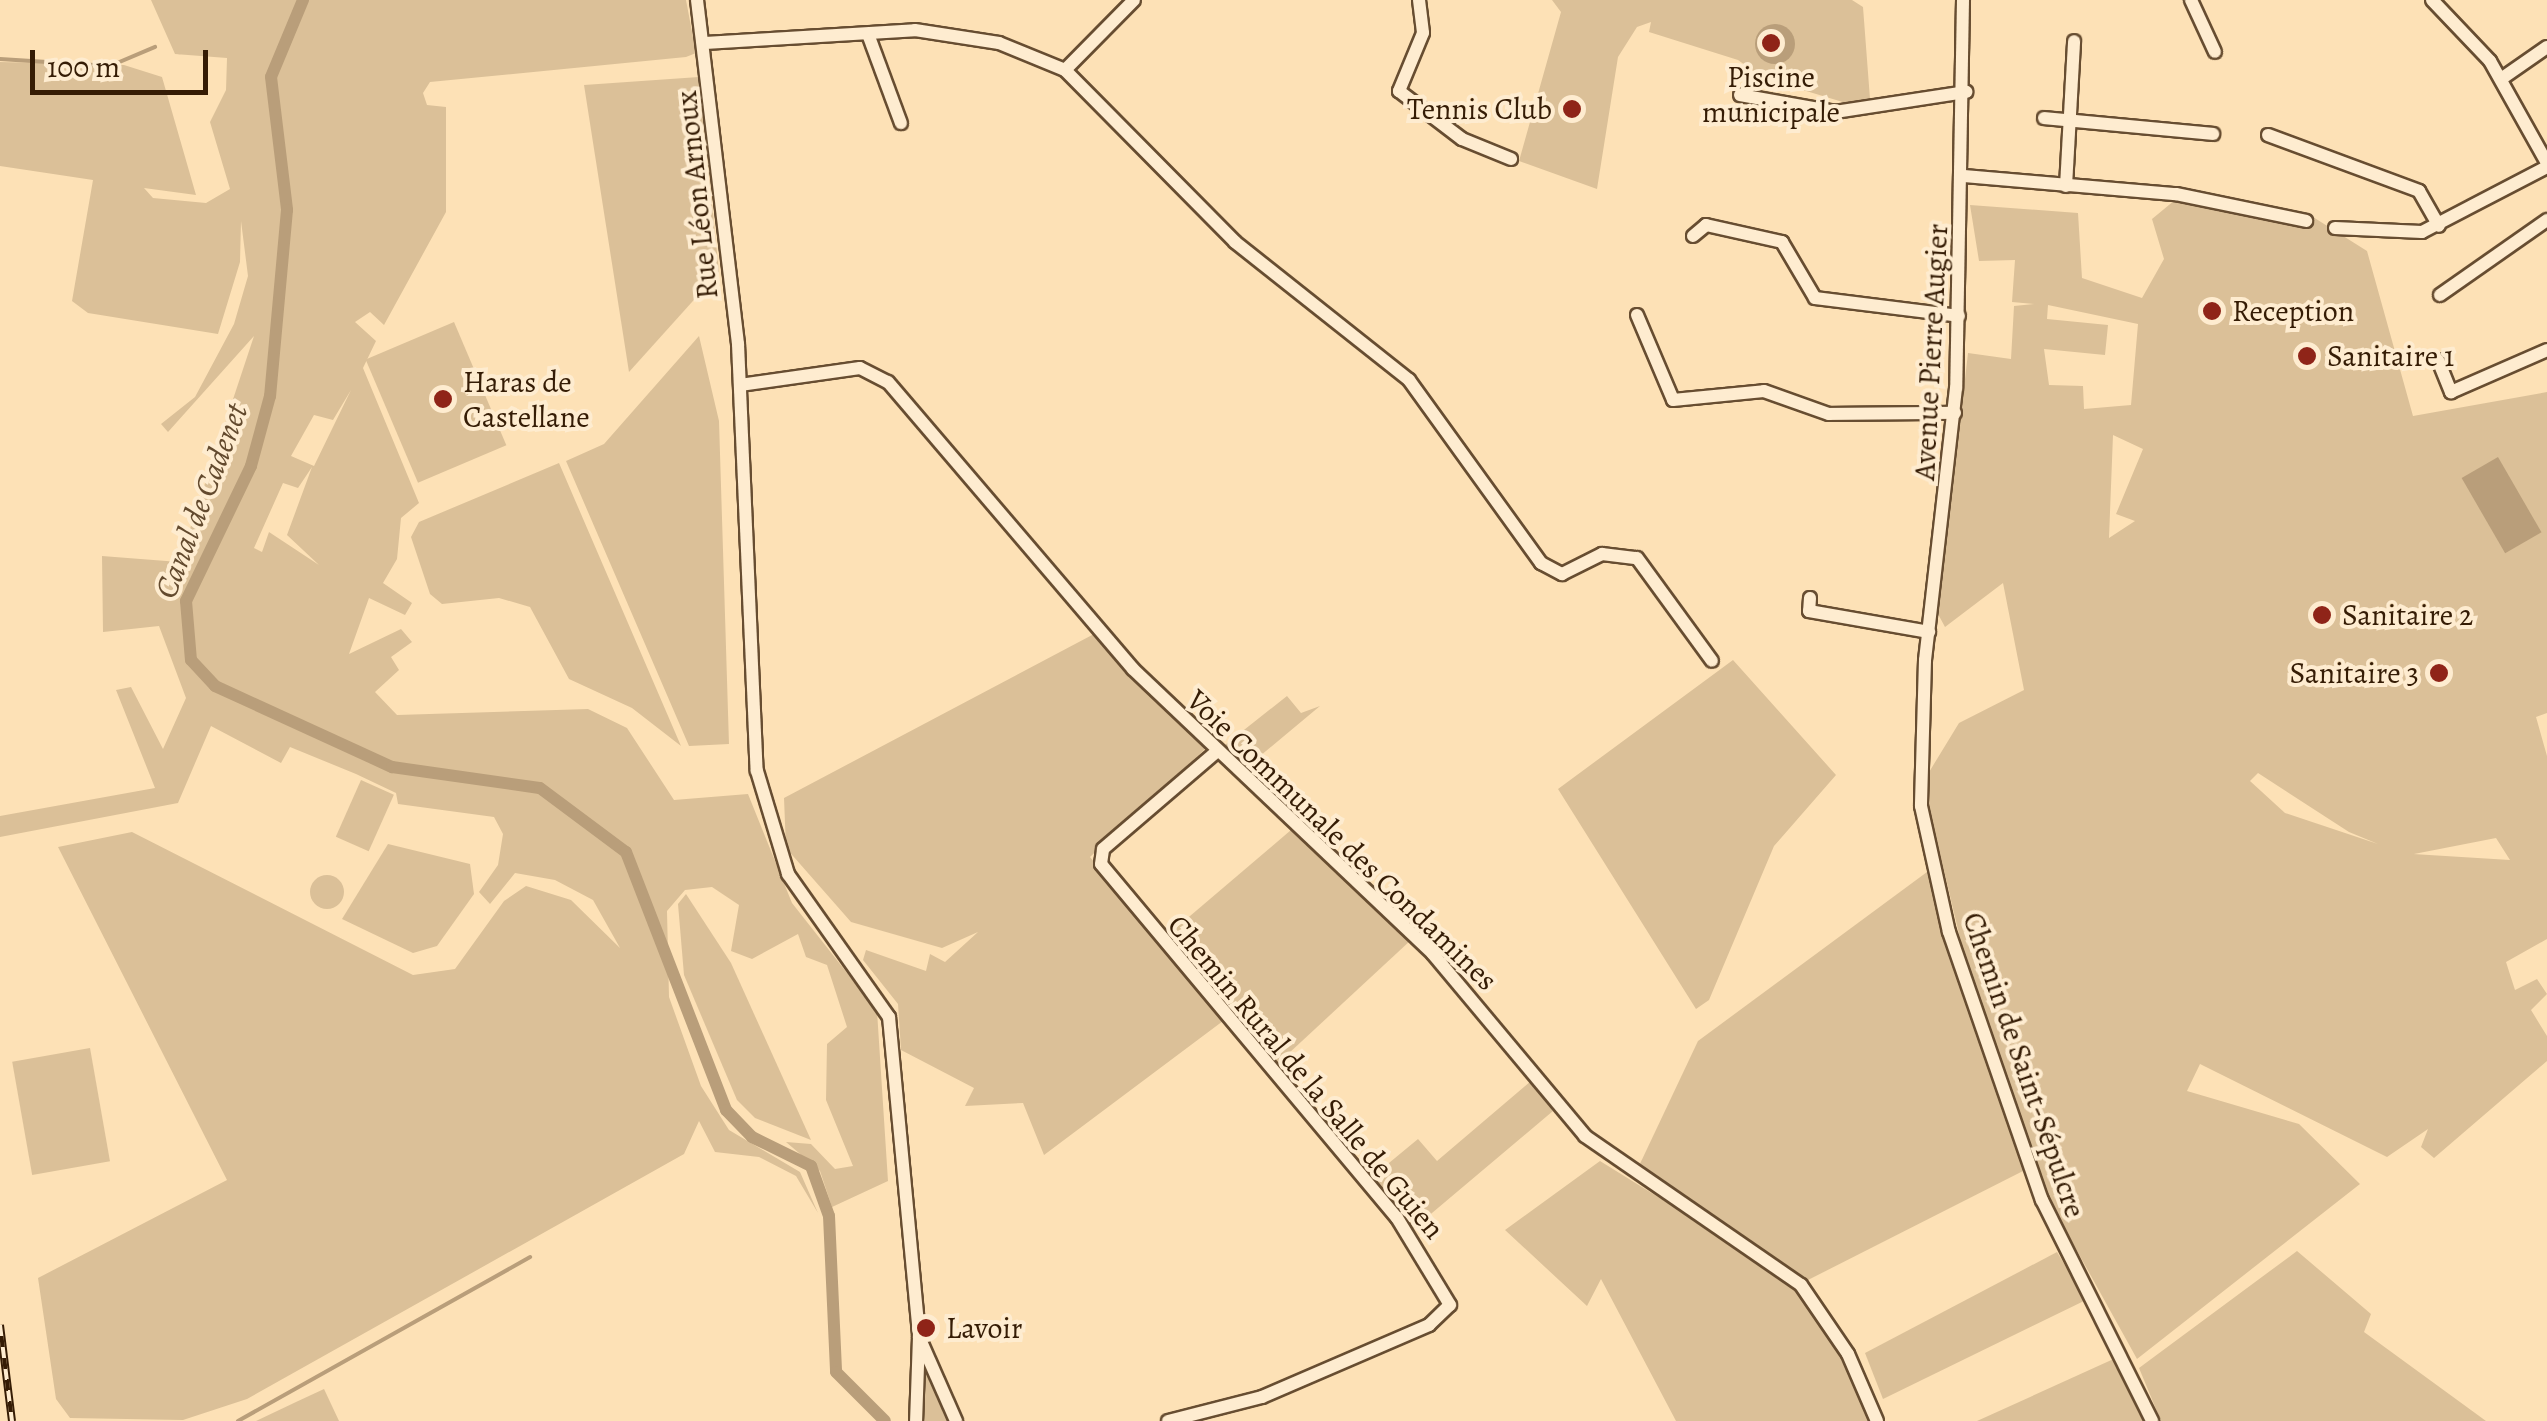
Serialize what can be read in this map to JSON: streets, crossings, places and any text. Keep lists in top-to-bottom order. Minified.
{"streets":{"street":["Rue Léon Arnoux","Avenue Pierre Augier","Voie Communale des Condamines","Chemin de Saint-Sépulcre","Chemin Rural de la Salle de Guien"]},"crossings":[["Rue Léon Arnoux","Voie Communale des Condamines"],["Avenue Pierre Augier","Chemin de Saint-Sépulcre"],["Voie Communale des Condamines","Chemin Rural de la Salle de Guien"]],"water":["Canal de Cadenet"],"places":["Piscine municipale","Tennis Club","Reception","Sanitaire 1","Haras de Castellane","Sanitaire 2","Sanitaire 3","Lavoir"],"scale_bar":"100 m"}
